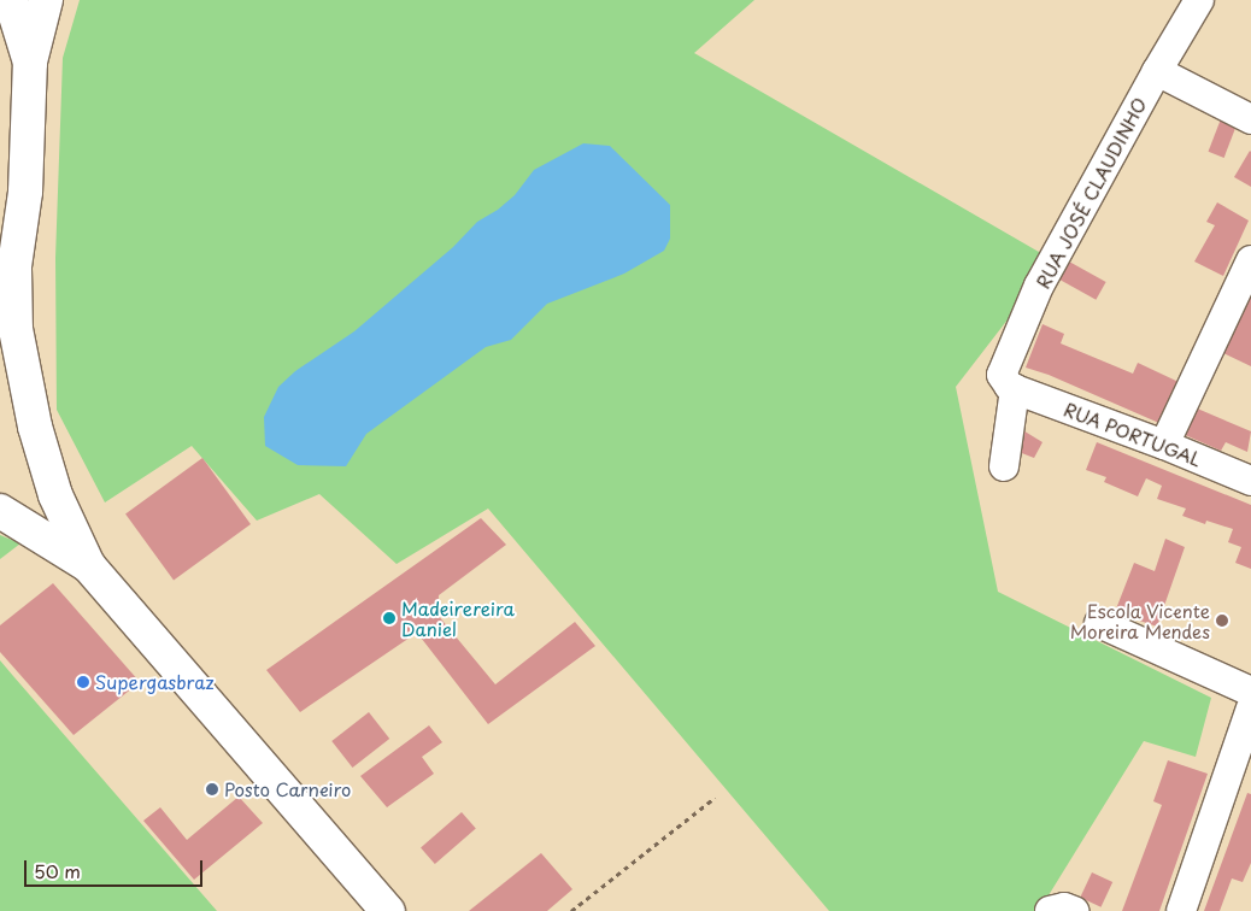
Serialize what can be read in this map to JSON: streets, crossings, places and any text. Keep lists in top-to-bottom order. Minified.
{"streets":{"street":["RUA JOSÉ CLAUDINHO","RUA PORTUGAL"]},"crossings":[["RUA JOSÉ CLAUDINHO","RUA PORTUGAL"]],"places":["Madeirereira Daniel","Escola Vicente Moreira Mendes","Supergasbraz","Posto Carneiro"],"scale_bar":"50 m"}
